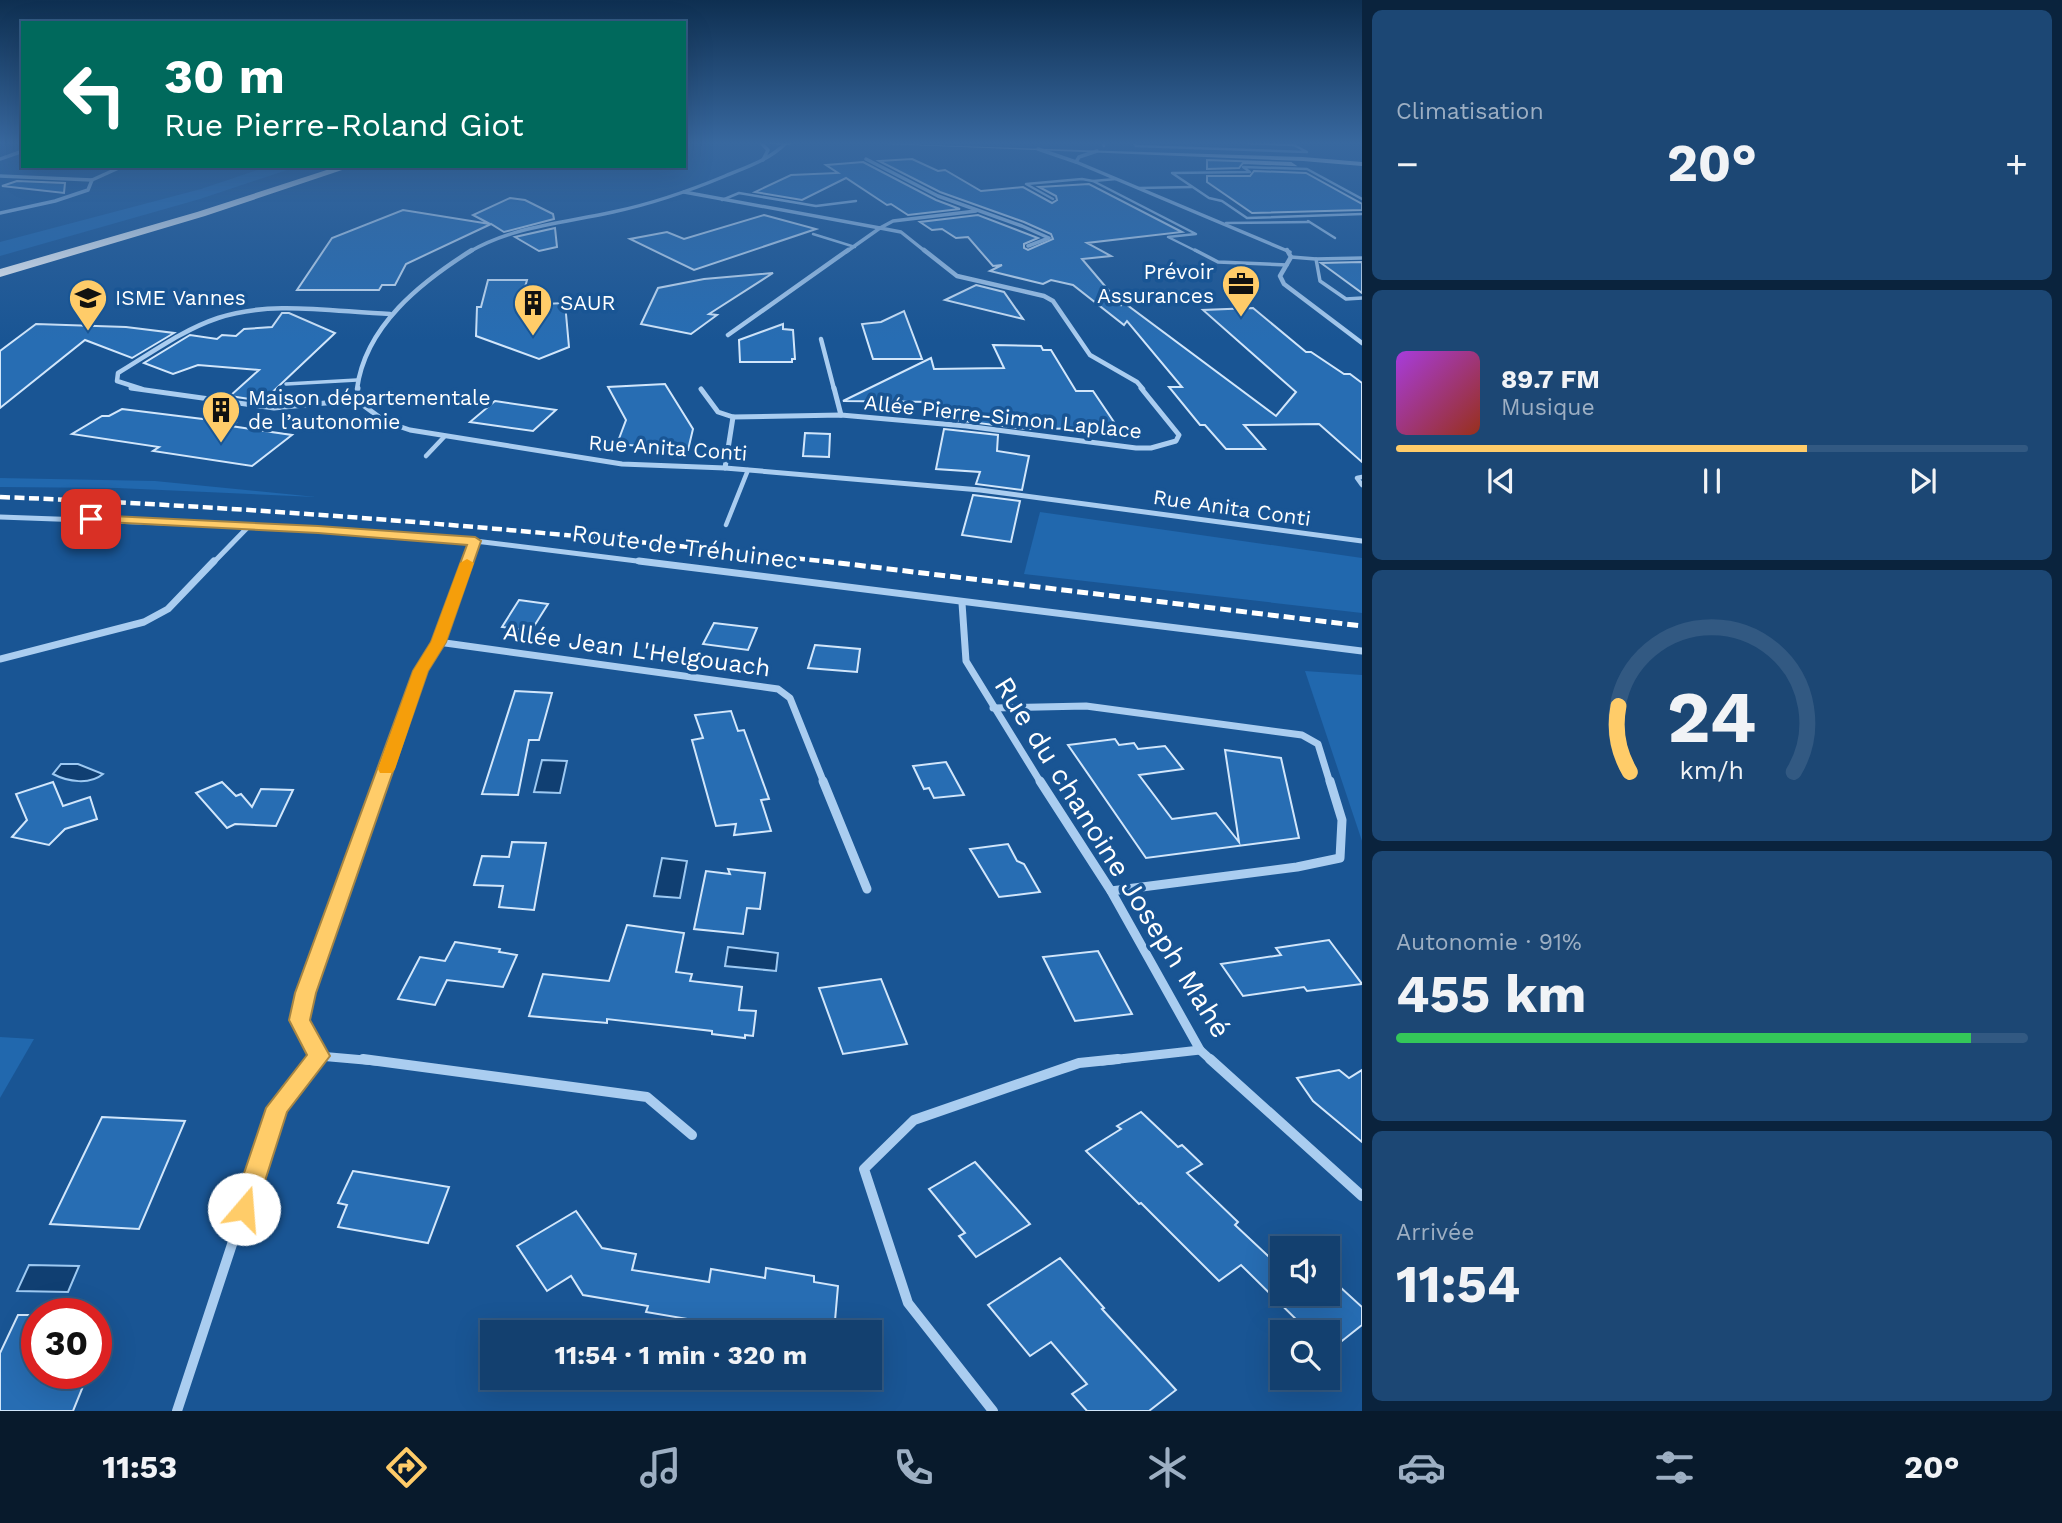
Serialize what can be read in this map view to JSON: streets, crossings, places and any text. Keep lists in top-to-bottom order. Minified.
{"streets":{"street":["Allée Pierre-Simon Laplace","Rue Anita Conti","Route de Tréhuinec","Allée Jean L'Helgouach","Rue du chanoine Joseph Mahé"]},"crossings":[["Route de Tréhuinec","Rue du chanoine Joseph Mahé"]],"places":{"office":["Prévoir Assurances"],"school or university":["ISME Vannes"],"building":["SAUR","Maison départementale de l’autonomie"]},"page":{"tile":["Climatisation",["Autonomie · 91%","455 km"],["Arrivée","11:54"]],"turn":["30 m","Rue Pierre-Roland Giot"],"heat":["−","20°","+"],"song":["89.7 FM","Musique"],"limit":"30","trip":"11:54 · 1 min · 320 m","tabs":["11:53","20°"],"gauge":["24","km/h"]}}
